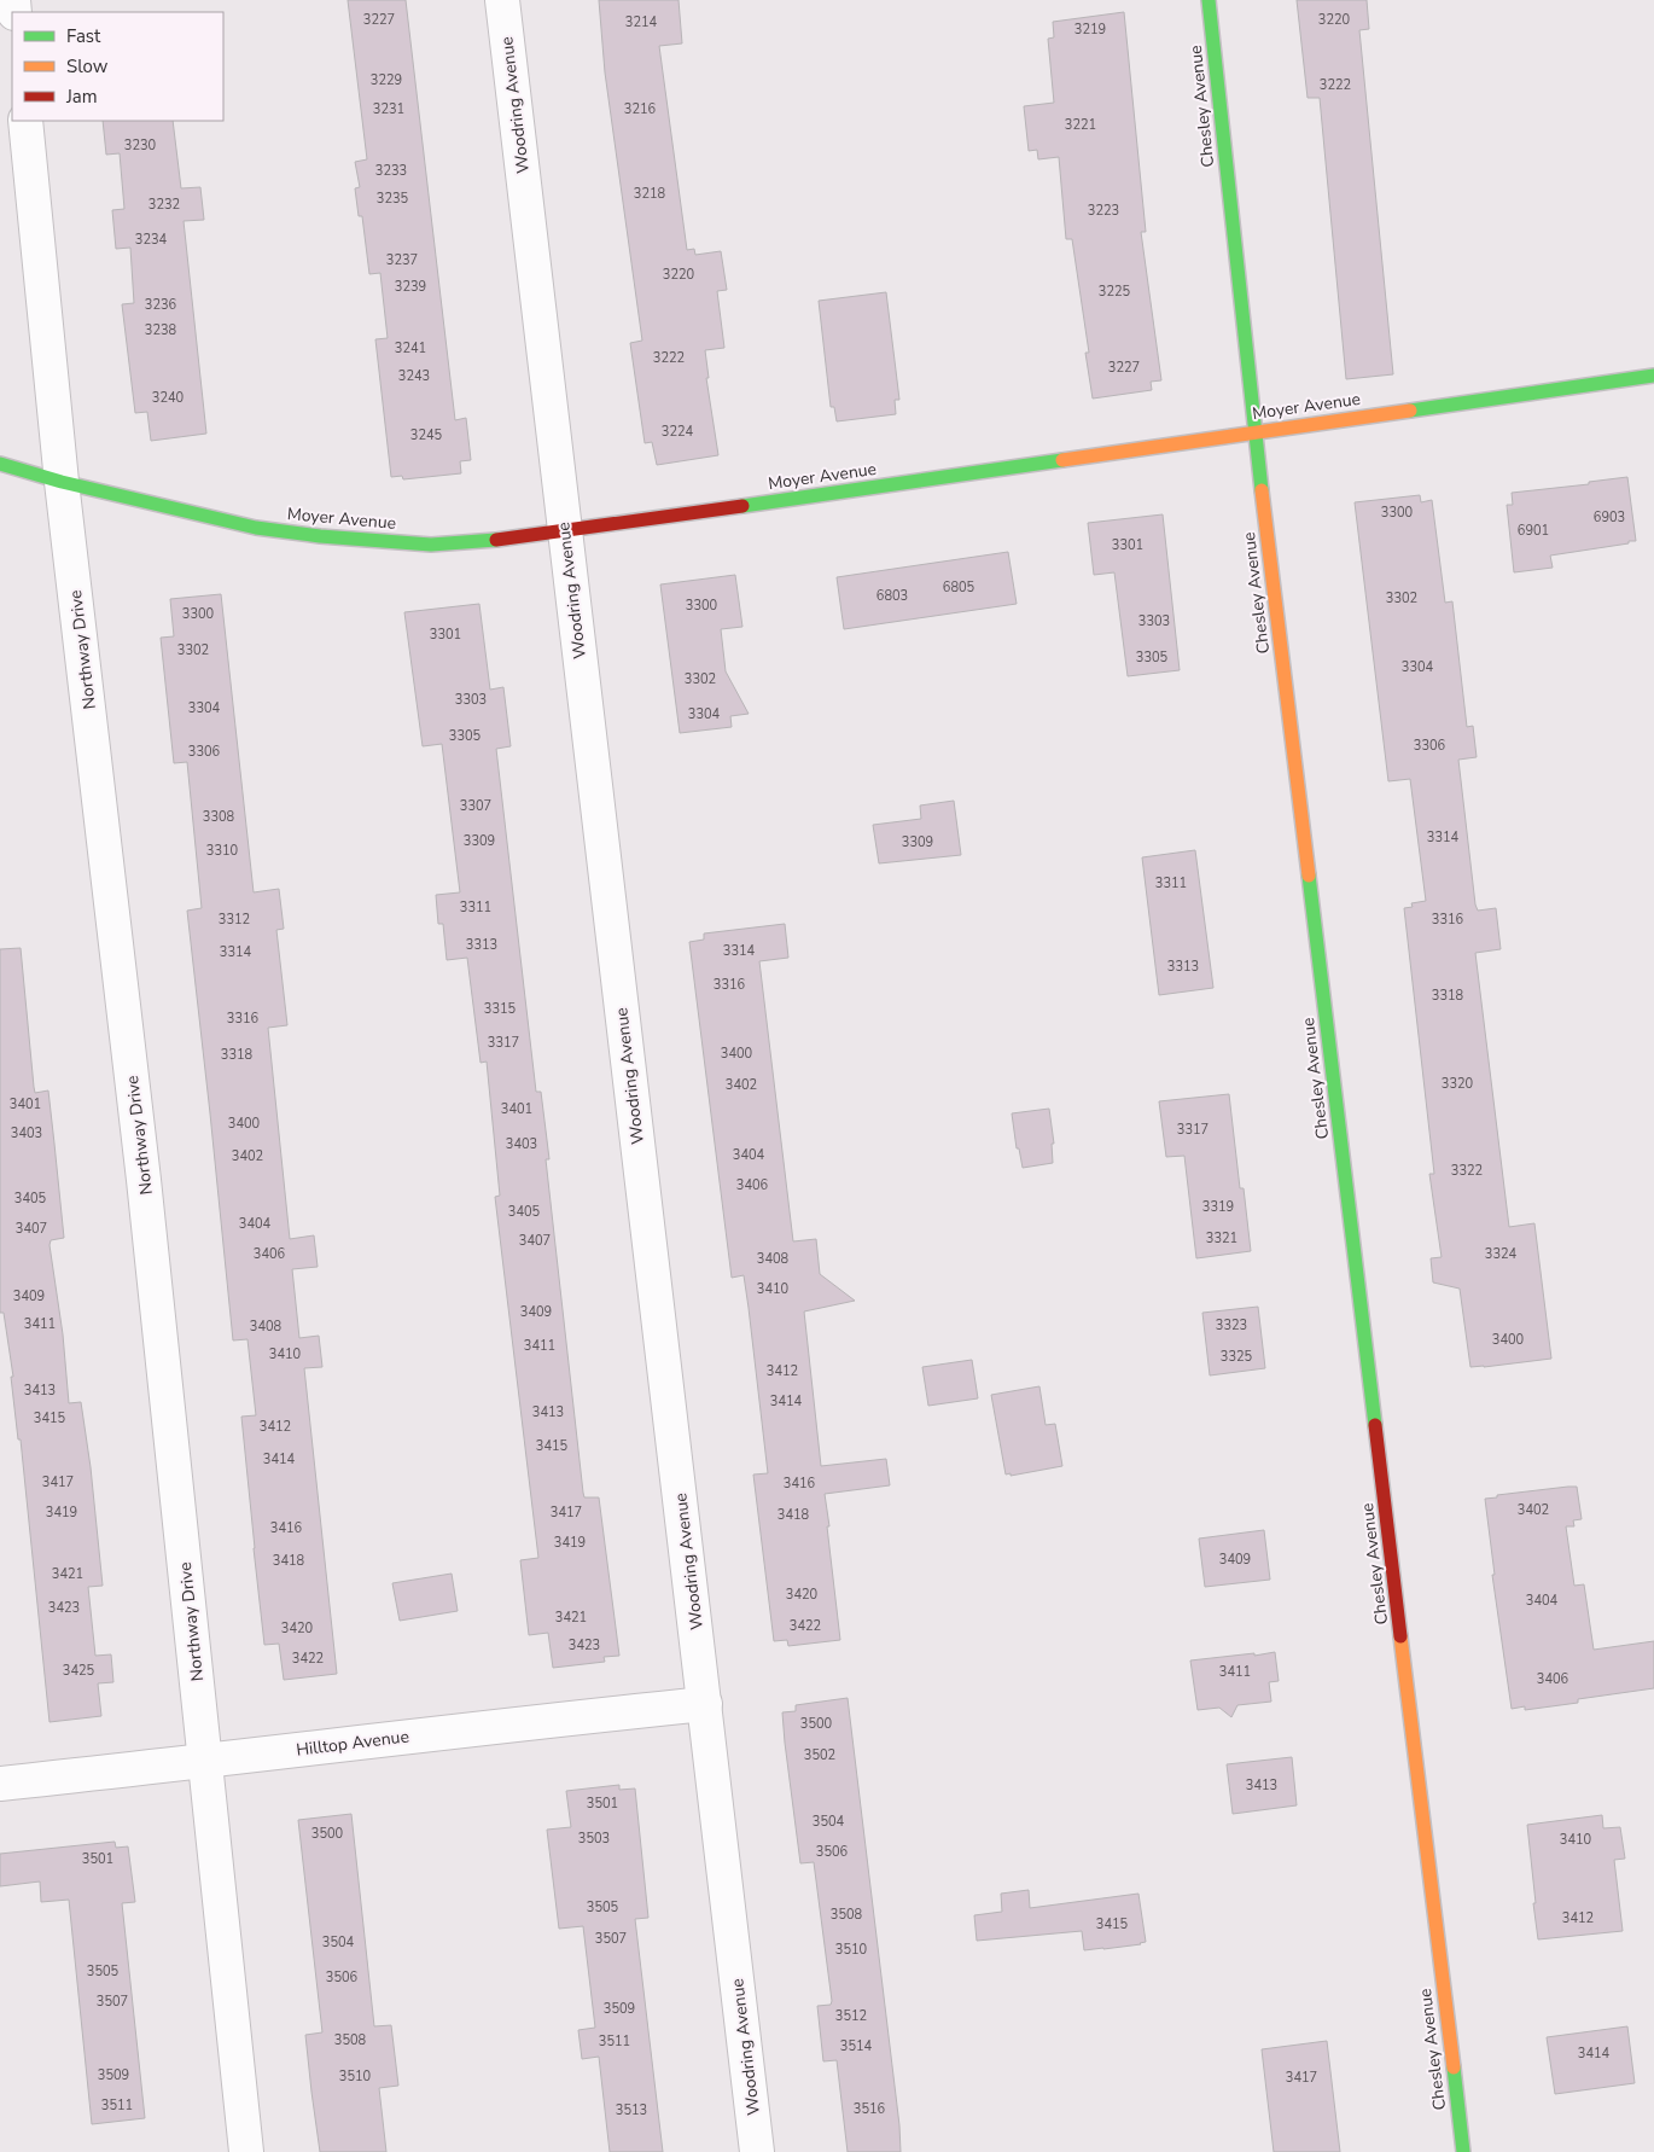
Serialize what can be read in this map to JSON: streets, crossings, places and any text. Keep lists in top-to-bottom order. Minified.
{"streets":{"street":["Woodring Avenue","Chesley Avenue","Moyer Avenue","Northway Drive","Hilltop Avenue"]},"crossings":[["Woodring Avenue","Moyer Avenue"],["Woodring Avenue","Hilltop Avenue"],["Chesley Avenue","Moyer Avenue"],["Moyer Avenue","Northway Drive"],["Northway Drive","Hilltop Avenue"]],"house_numbers":["3227","3220","3214","3219","3229","3222","3231","3216","3221","3230","3233","3218","3235","3232","3223","3234","3237","3220","3239","3225","3236","3238","3241","3222","3227","3243","3240","3224","3245","3300","6903","6901","3301","6805","6803","3302","3300","3300","3303","3301","3302","3305","3304","3302","3303","3304","3304","3305","3306","3306","3307","3308","3314","3309","3309","3310","3311","3311","3312","3316","3313","3314","3314","3313","3316","3318","3315","3316","3317","3400","3318","3320","3402","3401","3401","3400","3317","3403","3403","3404","3402","3322","3406","3405","3319","3405","3404","3407","3321","3407","3406","3324","3408","3410","3409","3409","3411","3323","3408","3400","3411","3410","3325","3412","3413","3414","3413","3415","3412","3415","3414","3417","3416","3402","3419","3417","3418","3416","3419","3409","3418","3421","3420","3404","3423","3421","3422","3420","3423","3422","3425","3411","3406","3500","3502","3413","3501","3504","3500","3503","3410","3506","3501","3505","3508","3412","3415","3507","3504","3510","3505","3506","3507","3509","3512","3508","3511","3514","3414","3509","3510","3417","3511","3516","3513"],"legend":["Fast","Slow","Jam"]}
